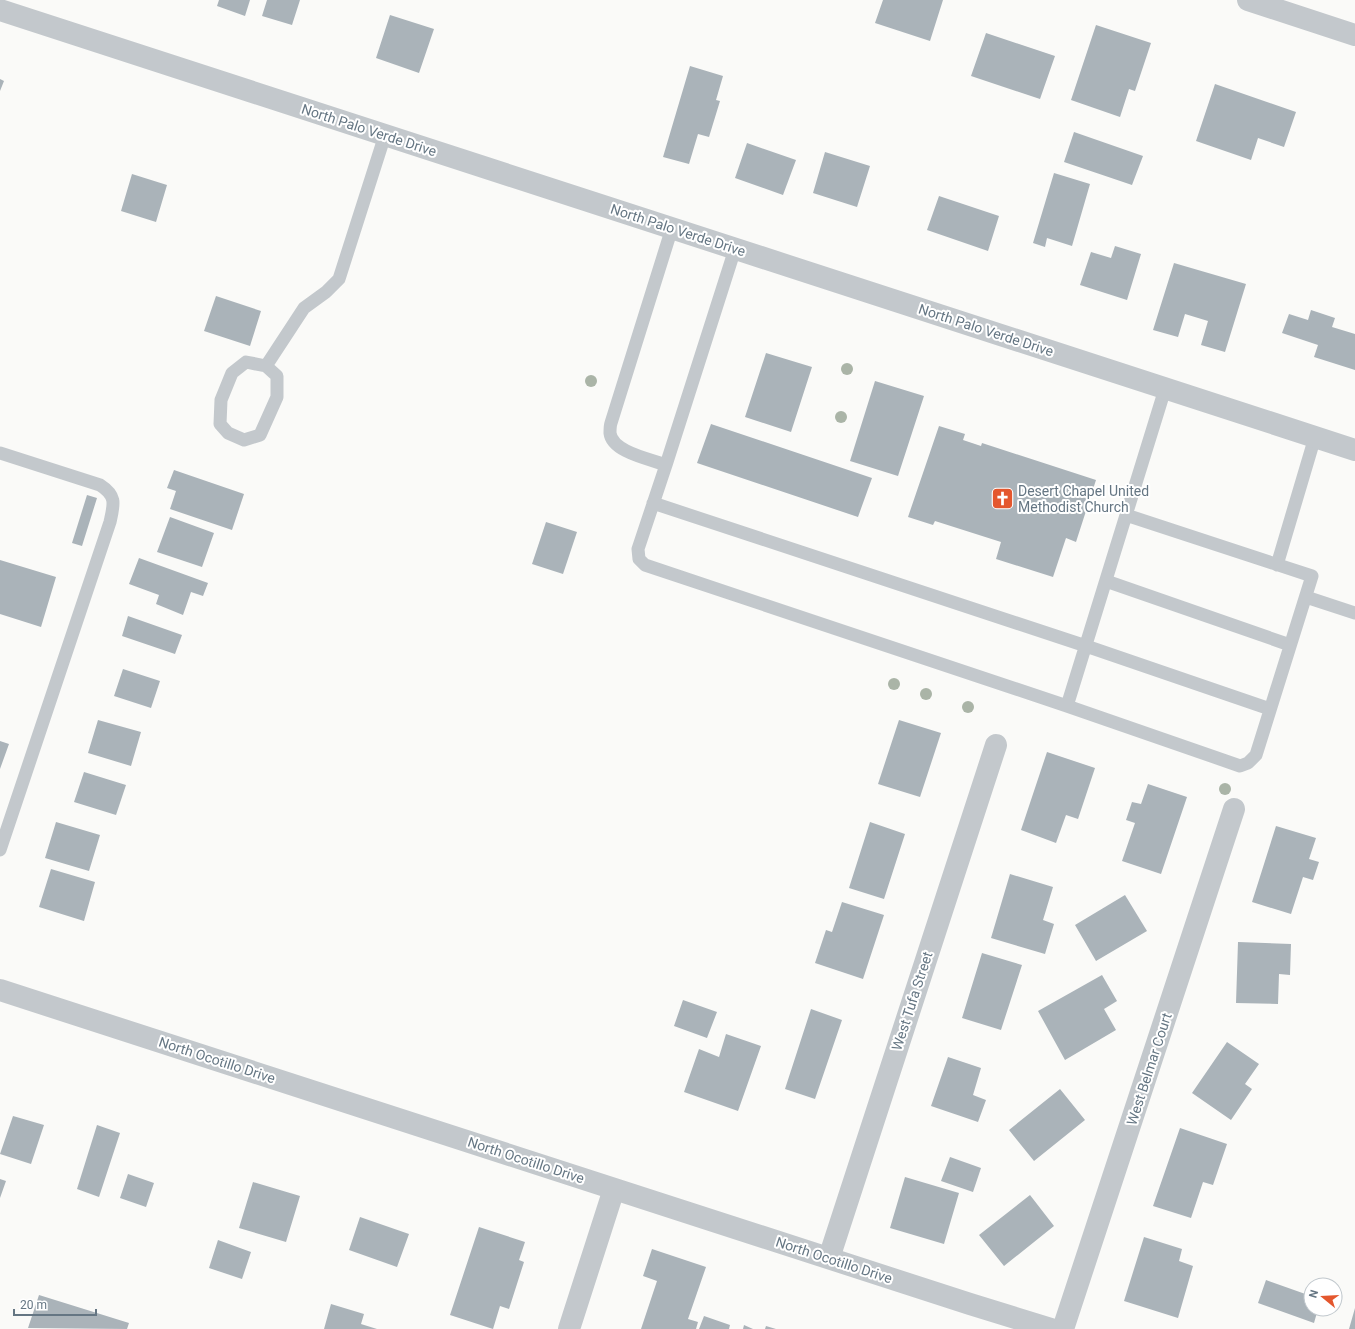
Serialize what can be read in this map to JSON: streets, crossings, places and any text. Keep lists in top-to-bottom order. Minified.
{"streets":{"street":["North Palo Verde Drive","West Tufa Street","North Ocotillo Drive","West Belmar Court"]},"crossings":[["West Tufa Street","North Ocotillo Drive"]],"places":{"church":["Desert Chapel United Methodist Church"]},"scale_bar":"20 m","north":"left"}
